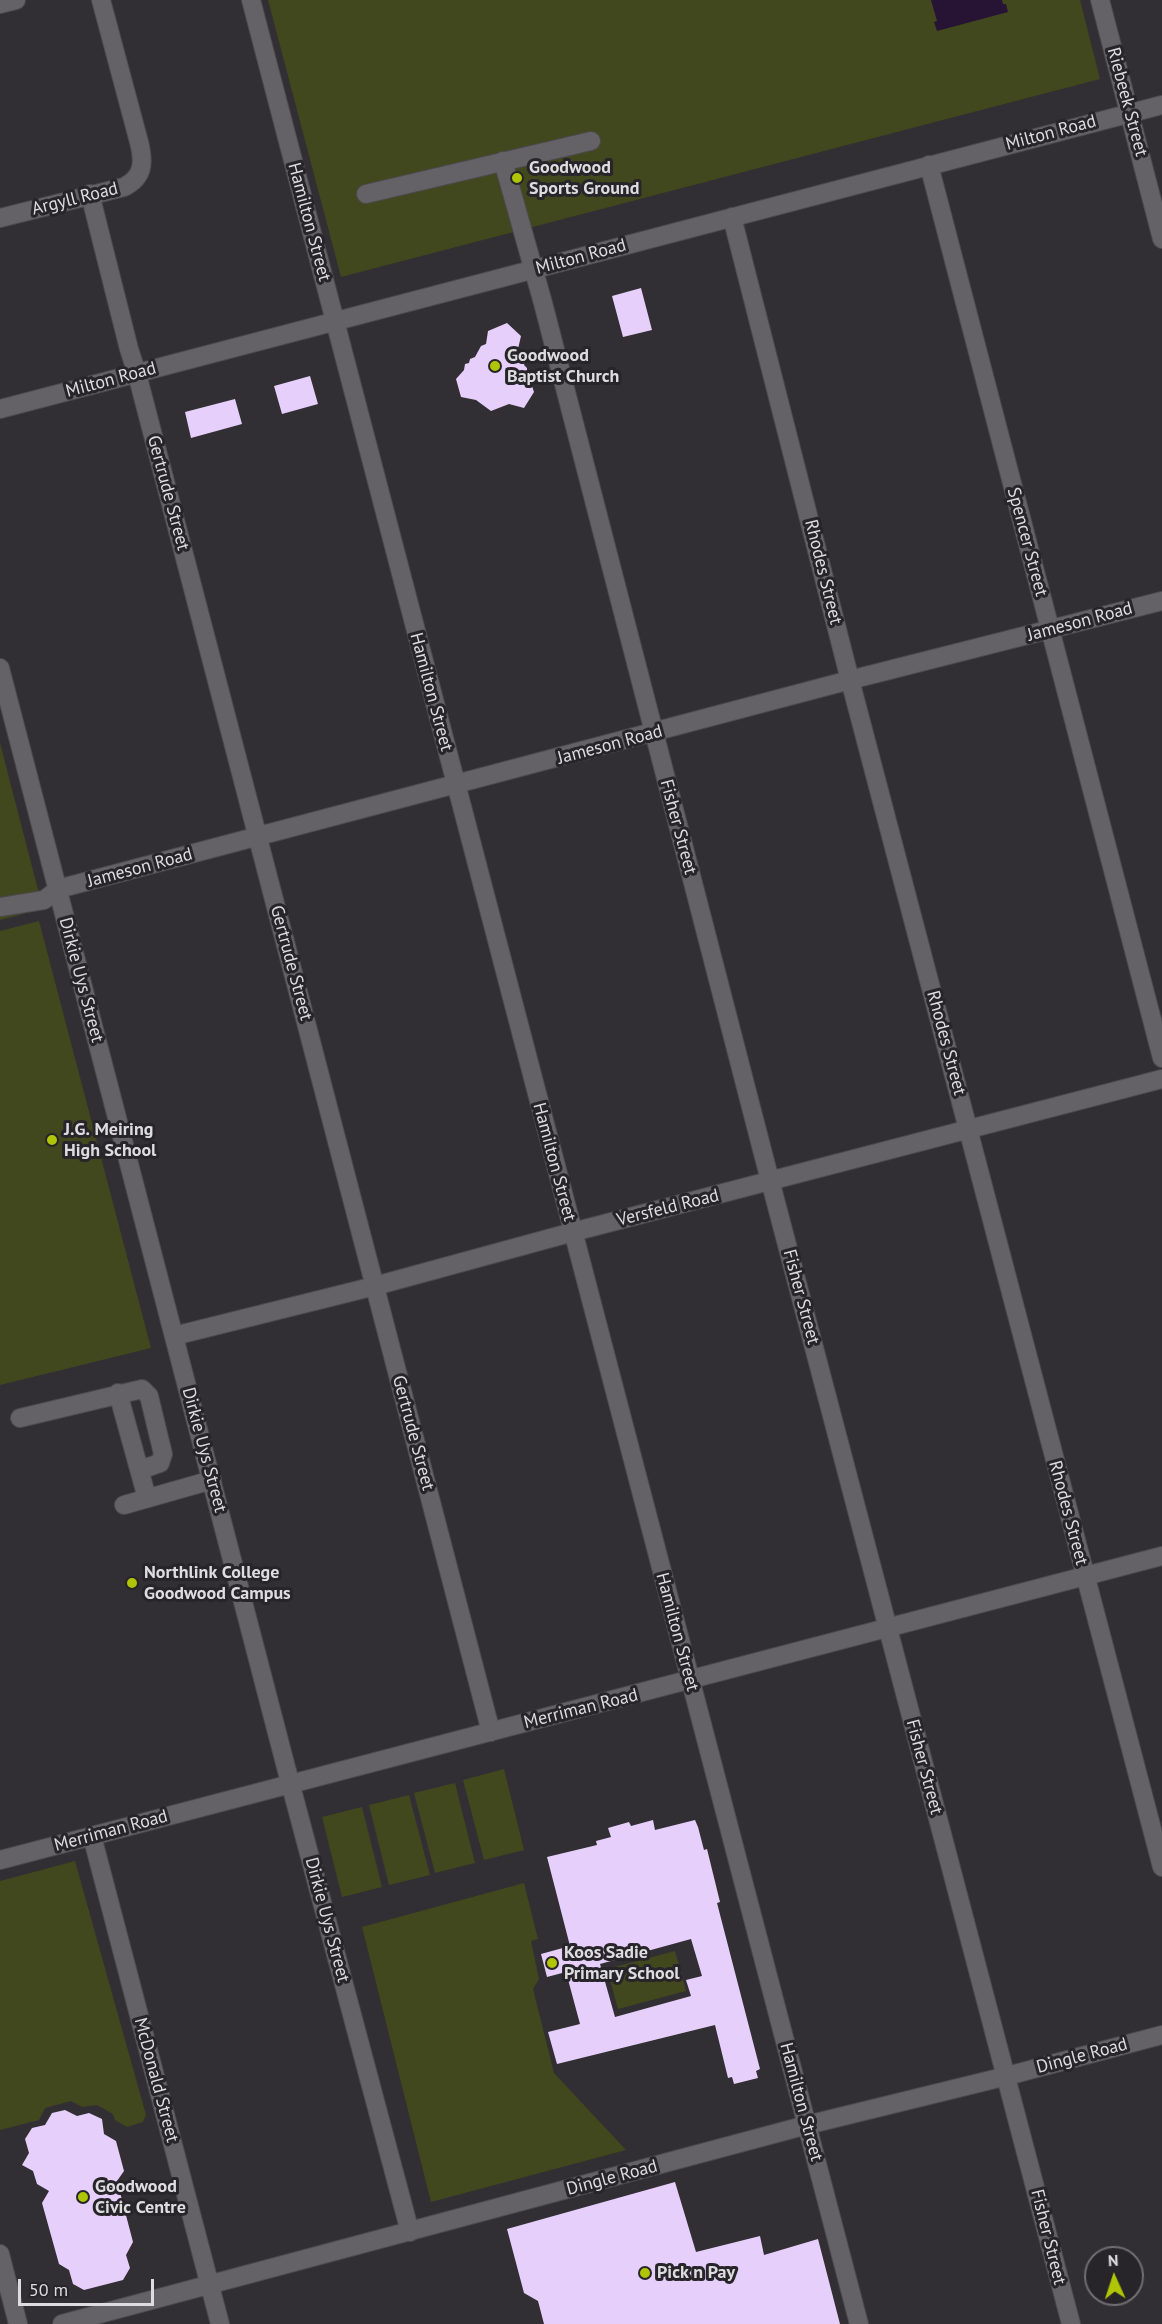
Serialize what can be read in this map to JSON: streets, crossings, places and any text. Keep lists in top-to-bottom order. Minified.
{"streets":{"street":["Riebeek Street","Milton Road","Argyll Road","Hamilton Street","Gertrude Street","Spencer Street","Rhodes Street","Jameson Road","Fisher Street","Dirkie Uys Street","Versfeld Road","Merriman Road","Dingle Road","McDonald Street"]},"crossings":[["Riebeek Street","Milton Road"],["Milton Road","Hamilton Street"],["Milton Road","Gertrude Street"],["Milton Road","Spencer Street"],["Milton Road","Rhodes Street"],["Milton Road","Fisher Street"],["Argyll Road","Gertrude Street"],["Hamilton Street","Jameson Road"],["Hamilton Street","Versfeld Road"],["Hamilton Street","Merriman Road"],["Hamilton Street","Dingle Road"],["Gertrude Street","Jameson Road"],["Gertrude Street","Versfeld Road"],["Gertrude Street","Merriman Road"],["Spencer Street","Jameson Road"],["Rhodes Street","Jameson Road"],["Rhodes Street","Versfeld Road"],["Rhodes Street","Merriman Road"],["Jameson Road","Fisher Street"],["Jameson Road","Dirkie Uys Street"],["Fisher Street","Versfeld Road"],["Fisher Street","Merriman Road"],["Fisher Street","Dingle Road"],["Dirkie Uys Street","Versfeld Road"],["Dirkie Uys Street","Merriman Road"],["Dirkie Uys Street","Dingle Road"],["Merriman Road","McDonald Street"],["Dingle Road","McDonald Street"]],"places":["Goodwood Sports Ground","Goodwood Baptist Church","J.G. Meiring High School","Northlink College Goodwood Campus","Koos Sadie Primary School","Goodwood Civic Centre","Pick n Pay"],"scale_bar":"50 m","north":"top"}
